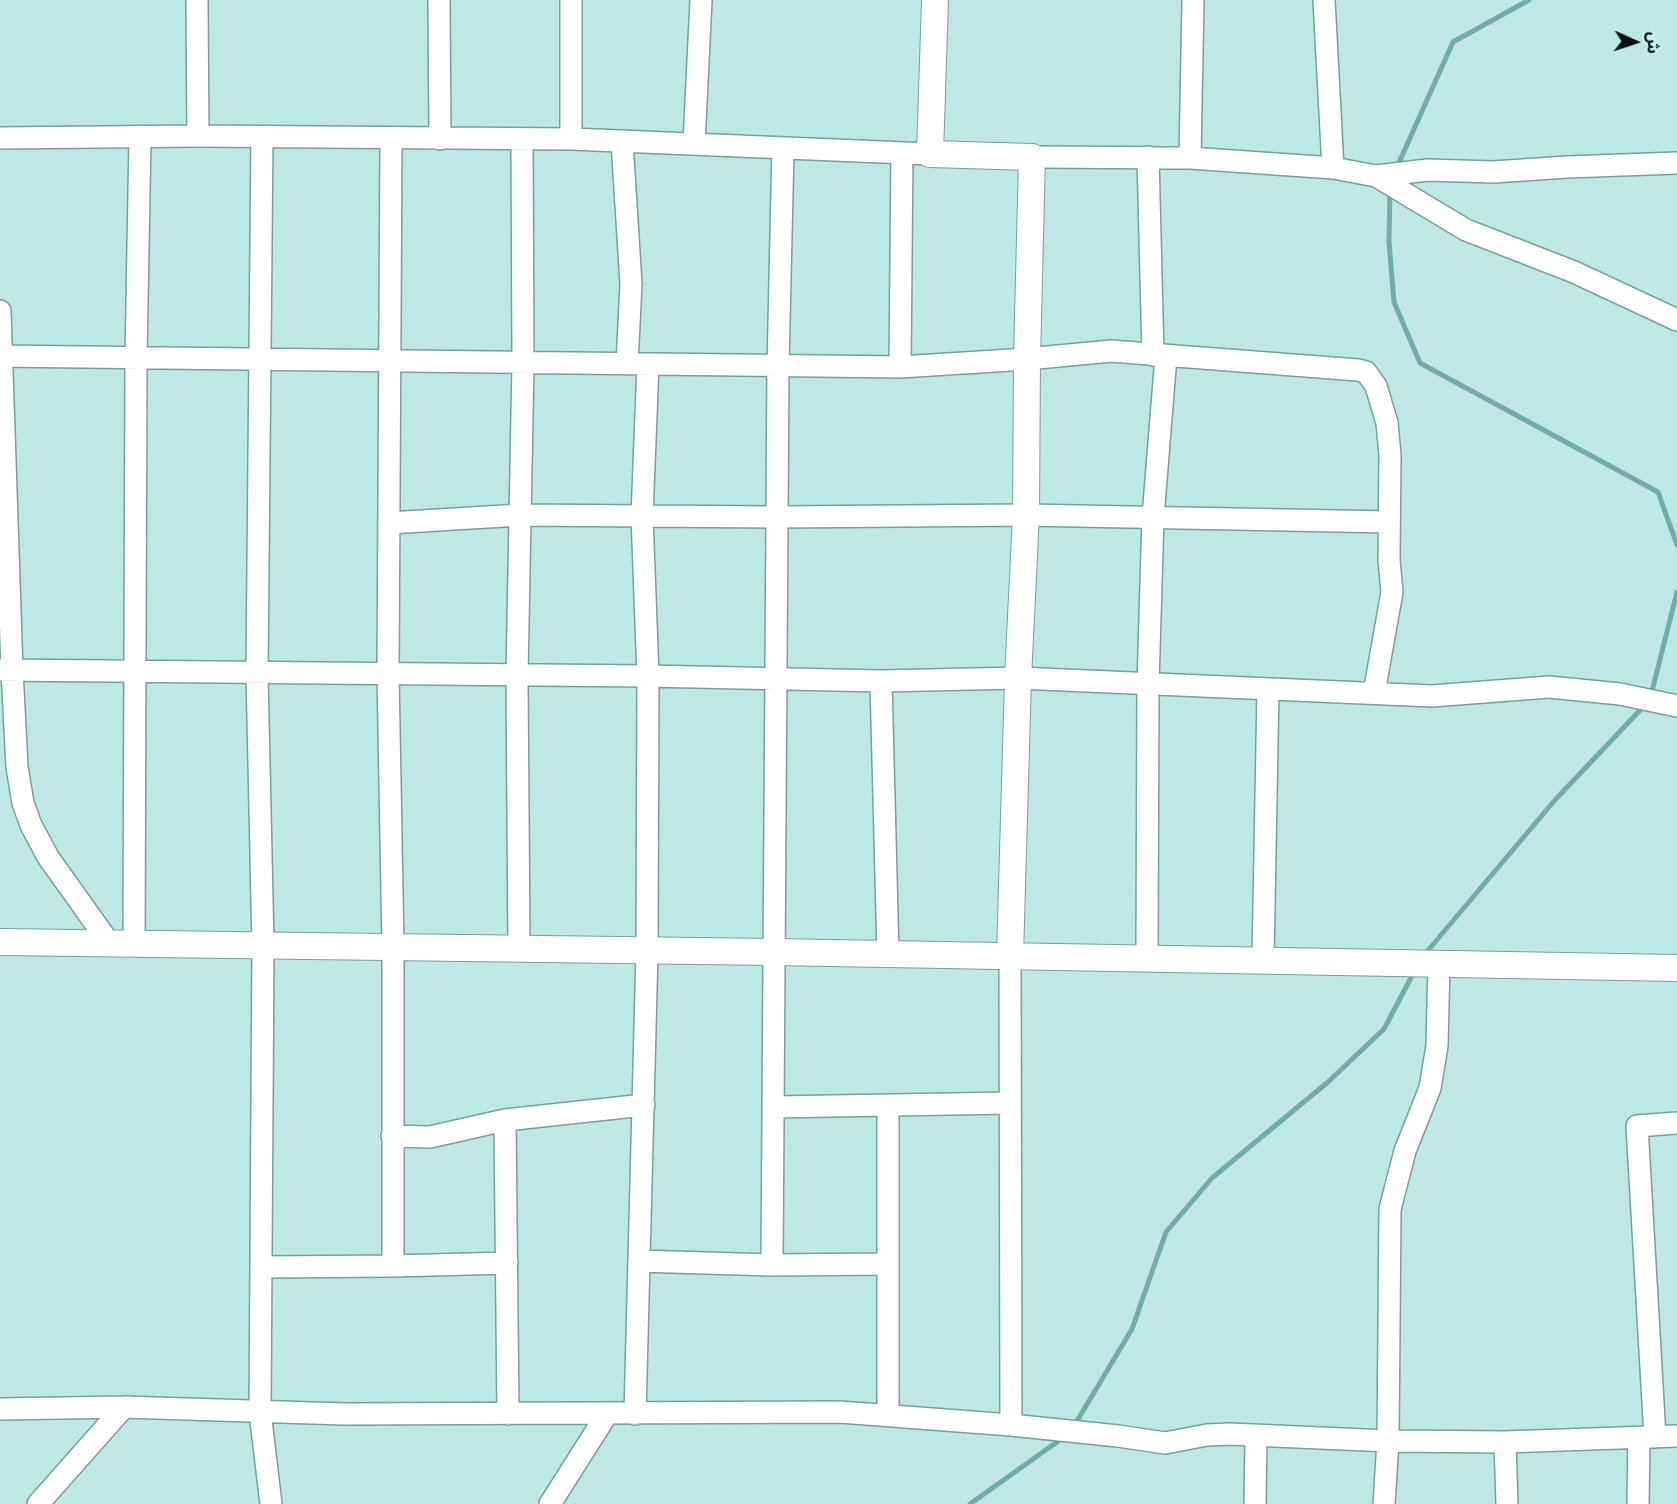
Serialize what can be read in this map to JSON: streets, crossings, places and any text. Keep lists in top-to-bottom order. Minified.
{"north":"right"}
